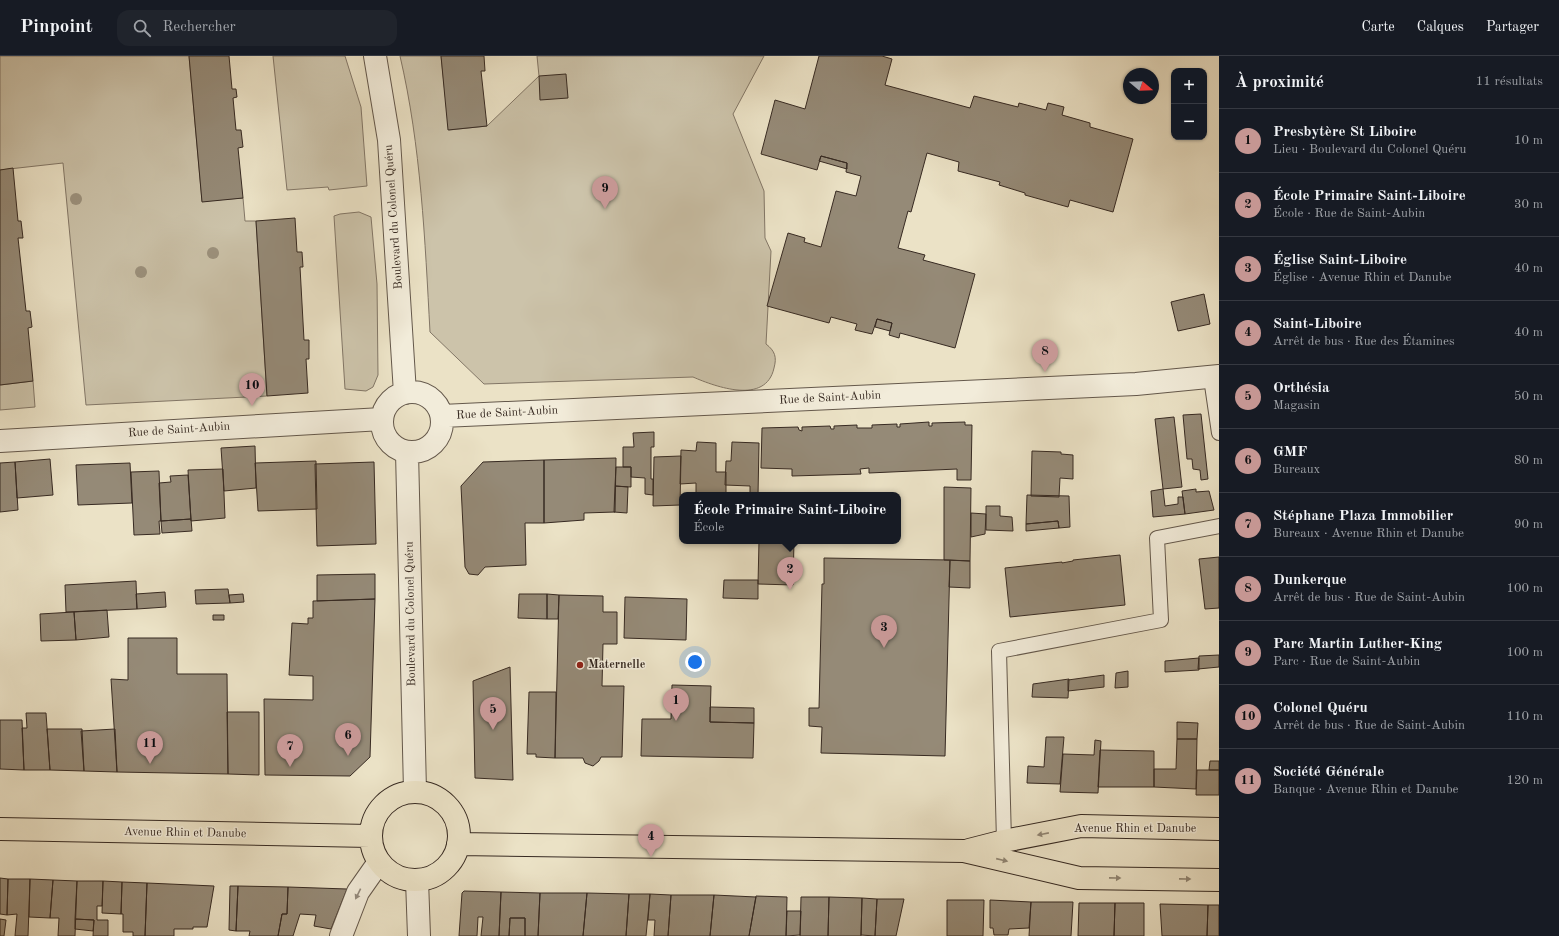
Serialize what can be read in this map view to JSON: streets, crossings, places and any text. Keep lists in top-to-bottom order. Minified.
{"streets":{"main road":["Avenue Rhin et Danube"],"street":["Boulevard du Colonel Quéru","Rue de Saint-Aubin"]},"crossings":[["Boulevard du Colonel Quéru","Rue de Saint-Aubin"],["Boulevard du Colonel Quéru","Avenue Rhin et Danube"]],"places":["Maternelle"],"north":"right","page":{"header":"Pinpoint","search":"Rechercher","nav":["Carte","Calques","Partager"],"heading":["À proximité","11 résultats"],"map_buttons":["+","−"],"list":[{"mark":"1","name":"Presbytère St Liboire","note":"Lieu · Boulevard du Colonel Quéru","value":"10 m"},{"mark":"2","name":"École Primaire Saint-Liboire","note":"École · Rue de Saint-Aubin","value":"30 m"},{"mark":"3","name":"Église Saint-Liboire","note":"Église · Avenue Rhin et Danube","value":"40 m"},{"mark":"4","name":"Saint-Liboire","note":"Arrêt de bus · Rue des Étamines","value":"40 m"},{"mark":"5","name":"Orthésia","note":"Magasin","value":"50 m"},{"mark":"6","name":"GMF","note":"Bureaux","value":"80 m"},{"mark":"7","name":"Stéphane Plaza Immobilier","note":"Bureaux · Avenue Rhin et Danube","value":"90 m"},{"mark":"8","name":"Dunkerque","note":"Arrêt de bus · Rue de Saint-Aubin","value":"100 m"},{"mark":"9","name":"Parc Martin Luther-King","note":"Parc · Rue de Saint-Aubin","value":"100 m"},{"mark":"10","name":"Colonel Quéru","note":"Arrêt de bus · Rue de Saint-Aubin","value":"110 m"},{"mark":"11","name":"Société Générale","note":"Banque · Avenue Rhin et Danube","value":"120 m"}],"pins":["9","8","10","2","3","1","5","6","11","7","4"],"popup":["École Primaire Saint-Liboire","École"]}}
